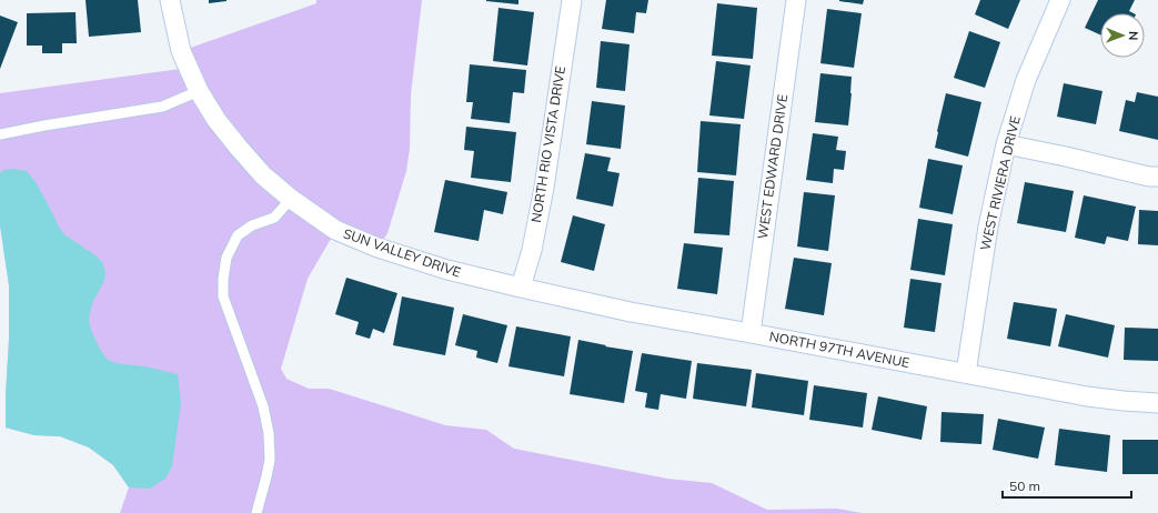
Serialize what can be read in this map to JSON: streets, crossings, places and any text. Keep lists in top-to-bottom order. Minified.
{"streets":{"street":["NORTH RIO VISTA DRIVE","WEST EDWARD DRIVE","WEST RIVIERA DRIVE","SUN VALLEY DRIVE","NORTH 97TH AVENUE"]},"crossings":[["NORTH RIO VISTA DRIVE","SUN VALLEY DRIVE"],["NORTH RIO VISTA DRIVE","NORTH 97TH AVENUE"],["WEST EDWARD DRIVE","NORTH 97TH AVENUE"],["WEST RIVIERA DRIVE","NORTH 97TH AVENUE"],["SUN VALLEY DRIVE","NORTH 97TH AVENUE"]],"scale_bar":"50 m","north":"right"}
